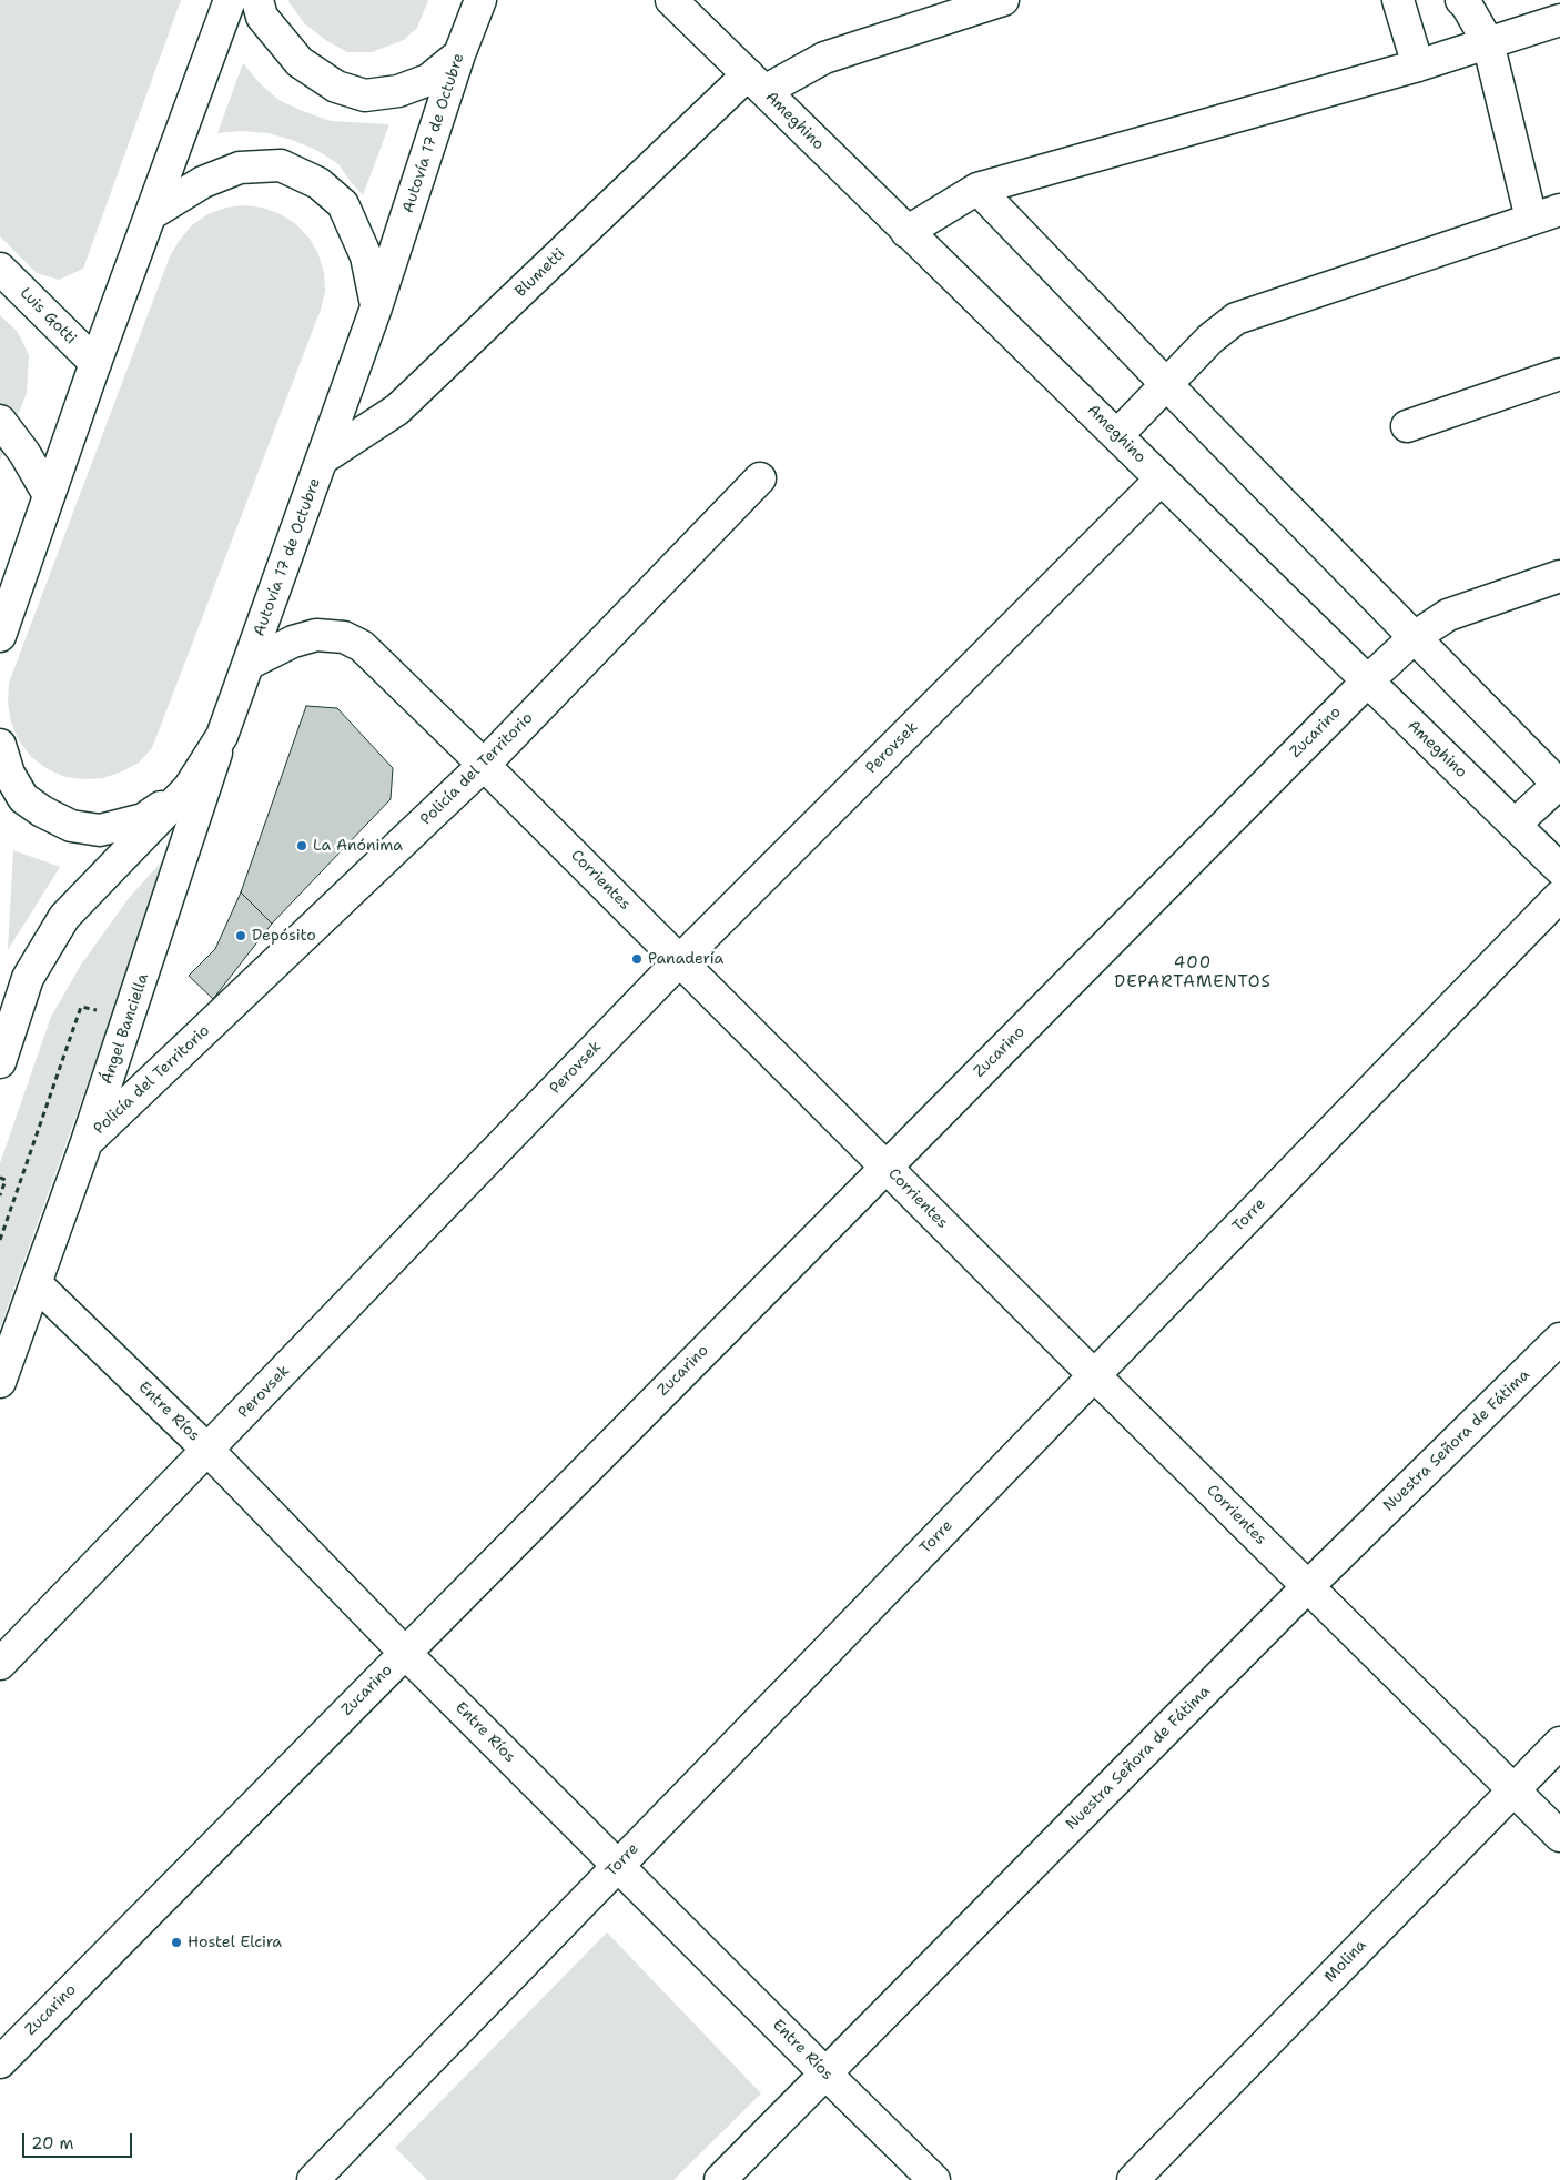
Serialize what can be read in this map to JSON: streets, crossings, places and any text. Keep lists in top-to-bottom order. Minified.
{"streets":{"main road":["Ameghino","Autovía 17 de Octubre","Blumetti","Luis Gotti","Zucarino","Perovsek","Policía del Territorio","Corrientes","Ángel Banciella","Torre","Entre Ríos","Nuestra Señora de Fátima","Molina"]},"crossings":[["Ameghino","Blumetti"],["Ameghino","Zucarino"],["Ameghino","Perovsek"],["Autovía 17 de Octubre","Blumetti"],["Autovía 17 de Octubre","Corrientes"],["Autovía 17 de Octubre","Ángel Banciella"],["Zucarino","Corrientes"],["Zucarino","Entre Ríos"],["Perovsek","Corrientes"],["Perovsek","Entre Ríos"],["Policía del Territorio","Corrientes"],["Policía del Territorio","Ángel Banciella"],["Corrientes","Torre"],["Corrientes","Nuestra Señora de Fátima"],["Corrientes","Molina"],["Ángel Banciella","Entre Ríos"],["Torre","Entre Ríos"],["Entre Ríos","Nuestra Señora de Fátima"]],"districts":["400 DEPARTAMENTOS"],"places":["La Anónima","Depósito","Panadería","Hostel Elcira"],"scale_bar":"20 m"}
